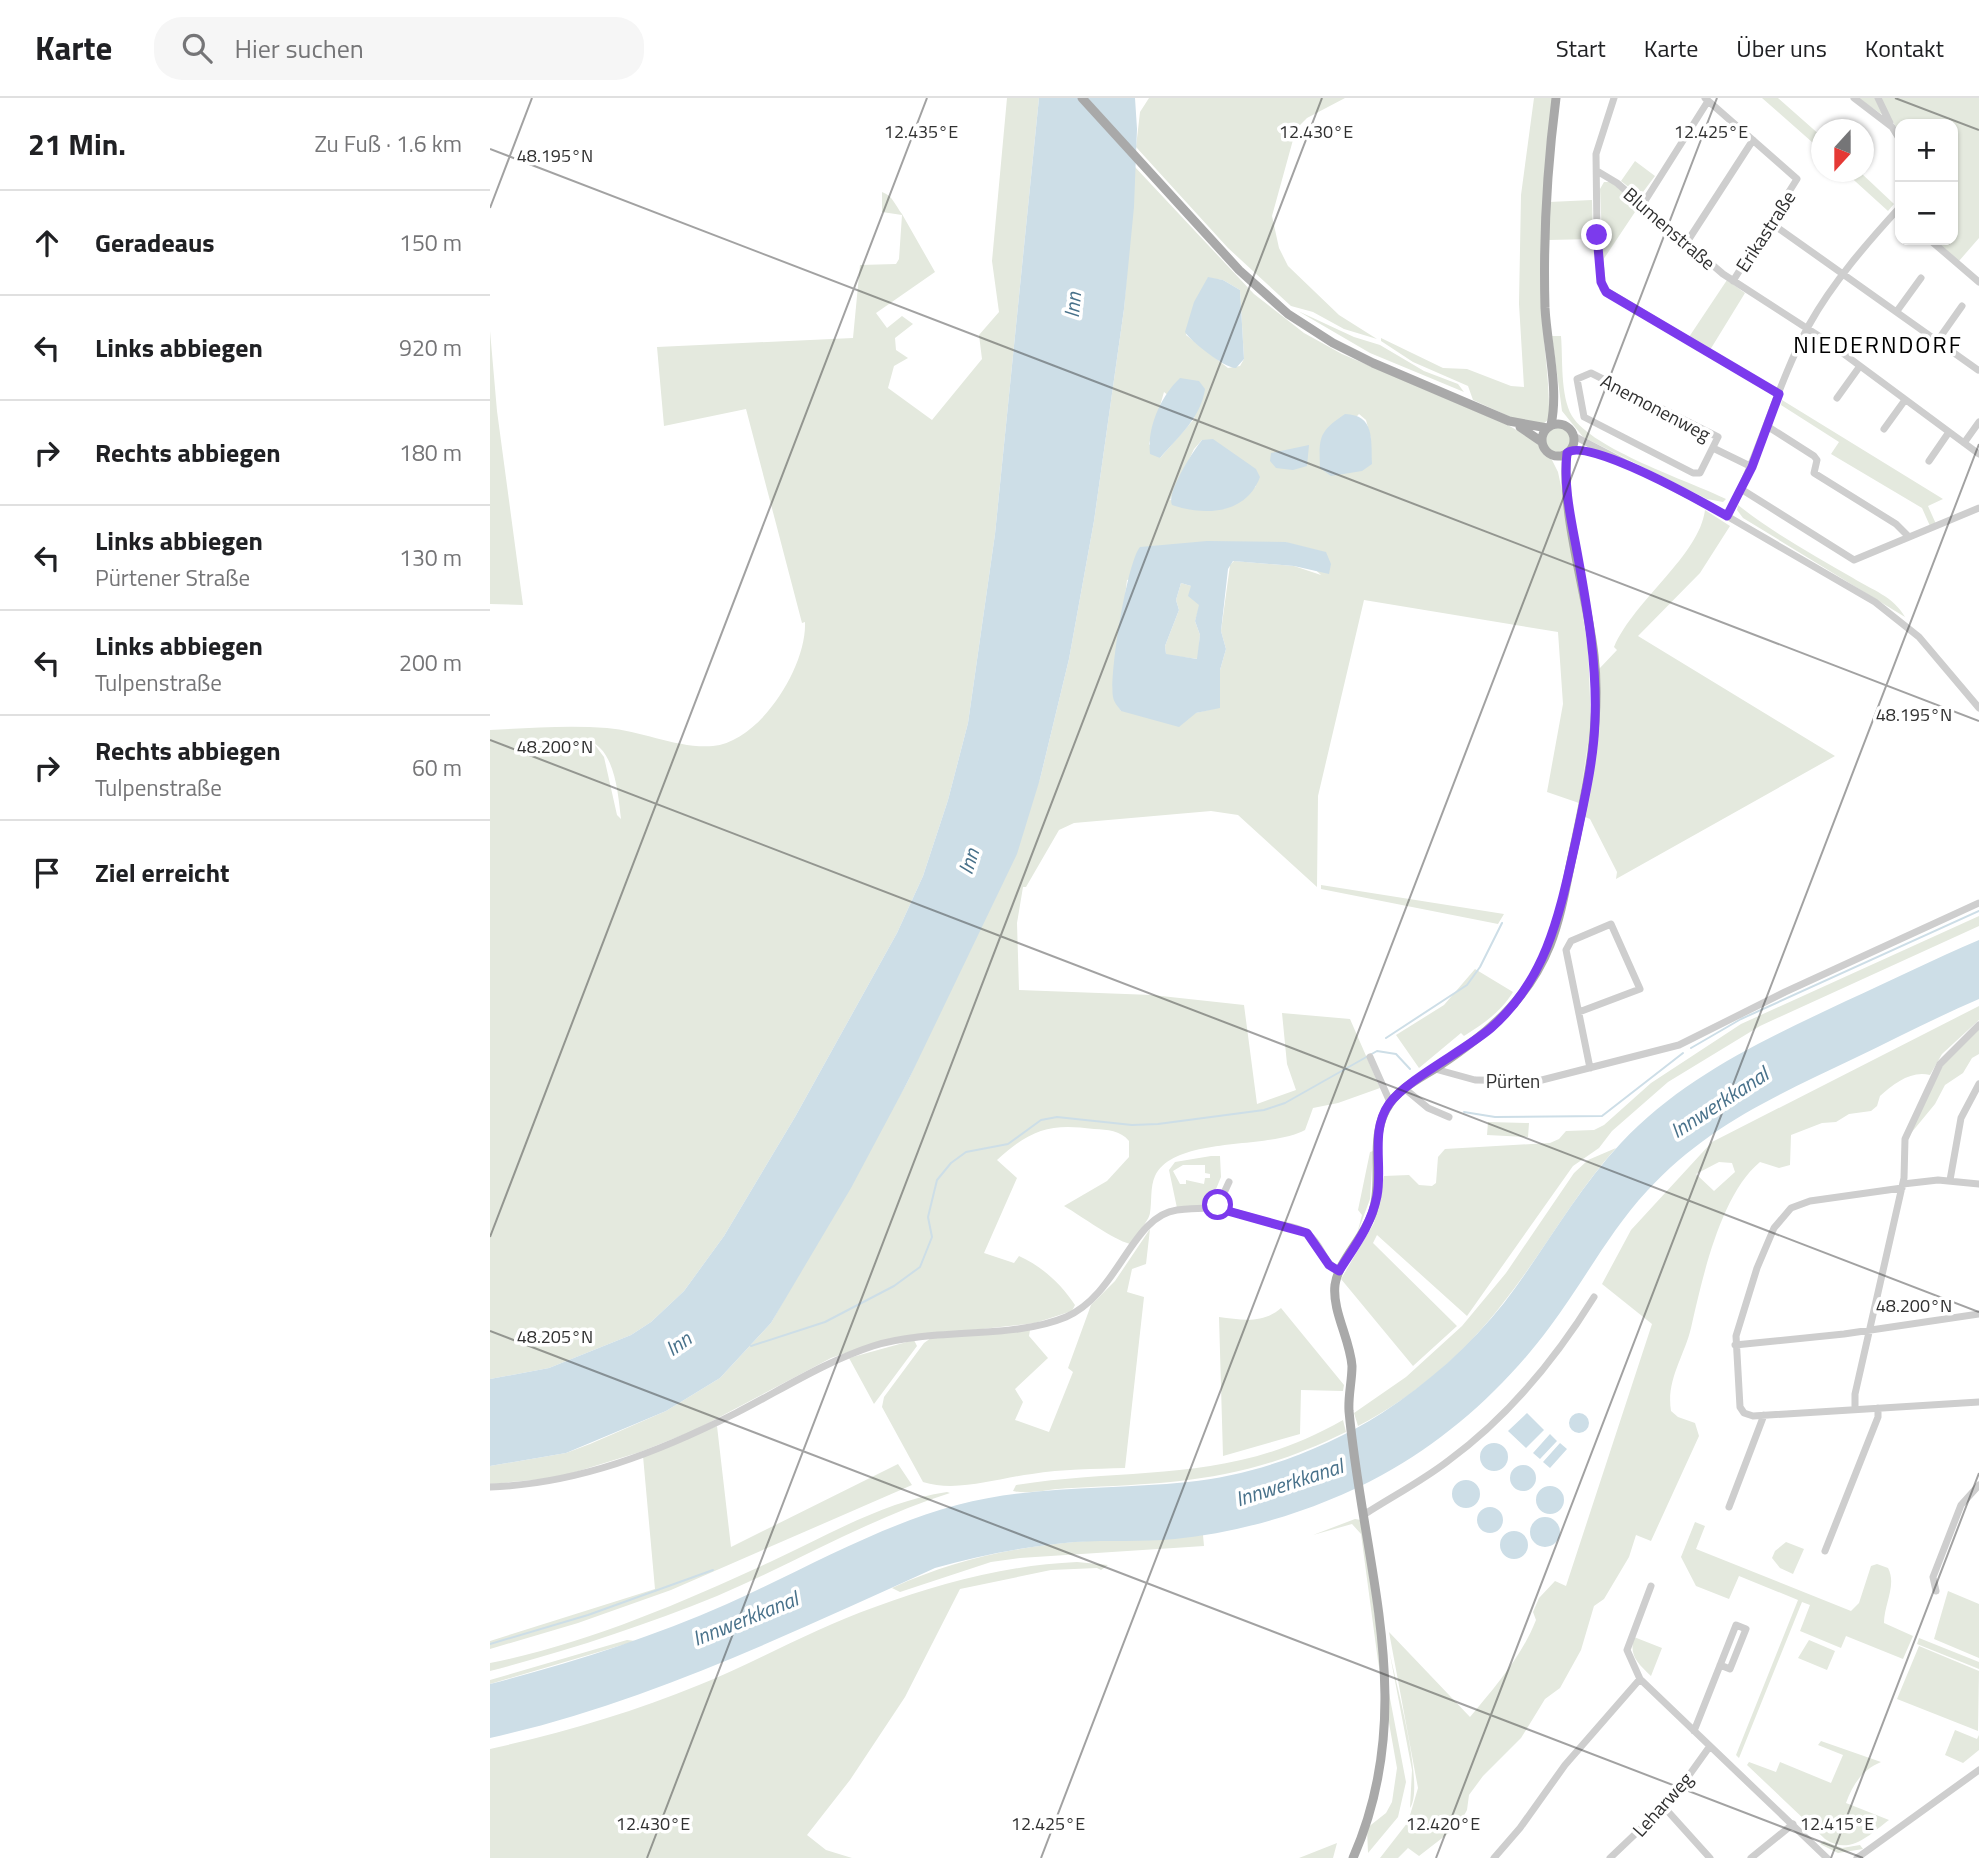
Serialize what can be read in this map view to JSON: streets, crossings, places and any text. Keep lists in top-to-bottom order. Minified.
{"streets":{"street":["Blumenstraße","Erikastraße","Anemonenweg","Pürten","Leharweg"]},"crossings":[["Blumenstraße","Erikastraße"]],"districts":["NIEDERNDORF"],"water":["Inn","Innwerkkanal"],"north":"bottom","page":{"header":"Karte","search":"Hier suchen","nav":["Start","Karte","Über uns","Kontakt"],"heading":["21 Min.","Zu Fuß · 1.6 km"],"map_buttons":["+","−"],"list":[["Geradeaus","150 m"],["Links abbiegen","920 m"],["Rechts abbiegen","180 m"],["Links abbiegen","Pürtener Straße","130 m"],["Links abbiegen","Tulpenstraße","200 m"],["Rechts abbiegen","Tulpenstraße","60 m"],"Ziel erreicht"]},"coordinates":["12.435°E","12.430°E","12.425°E","48.195°N","48.200°N","48.205°N","12.420°E","12.415°E"]}
